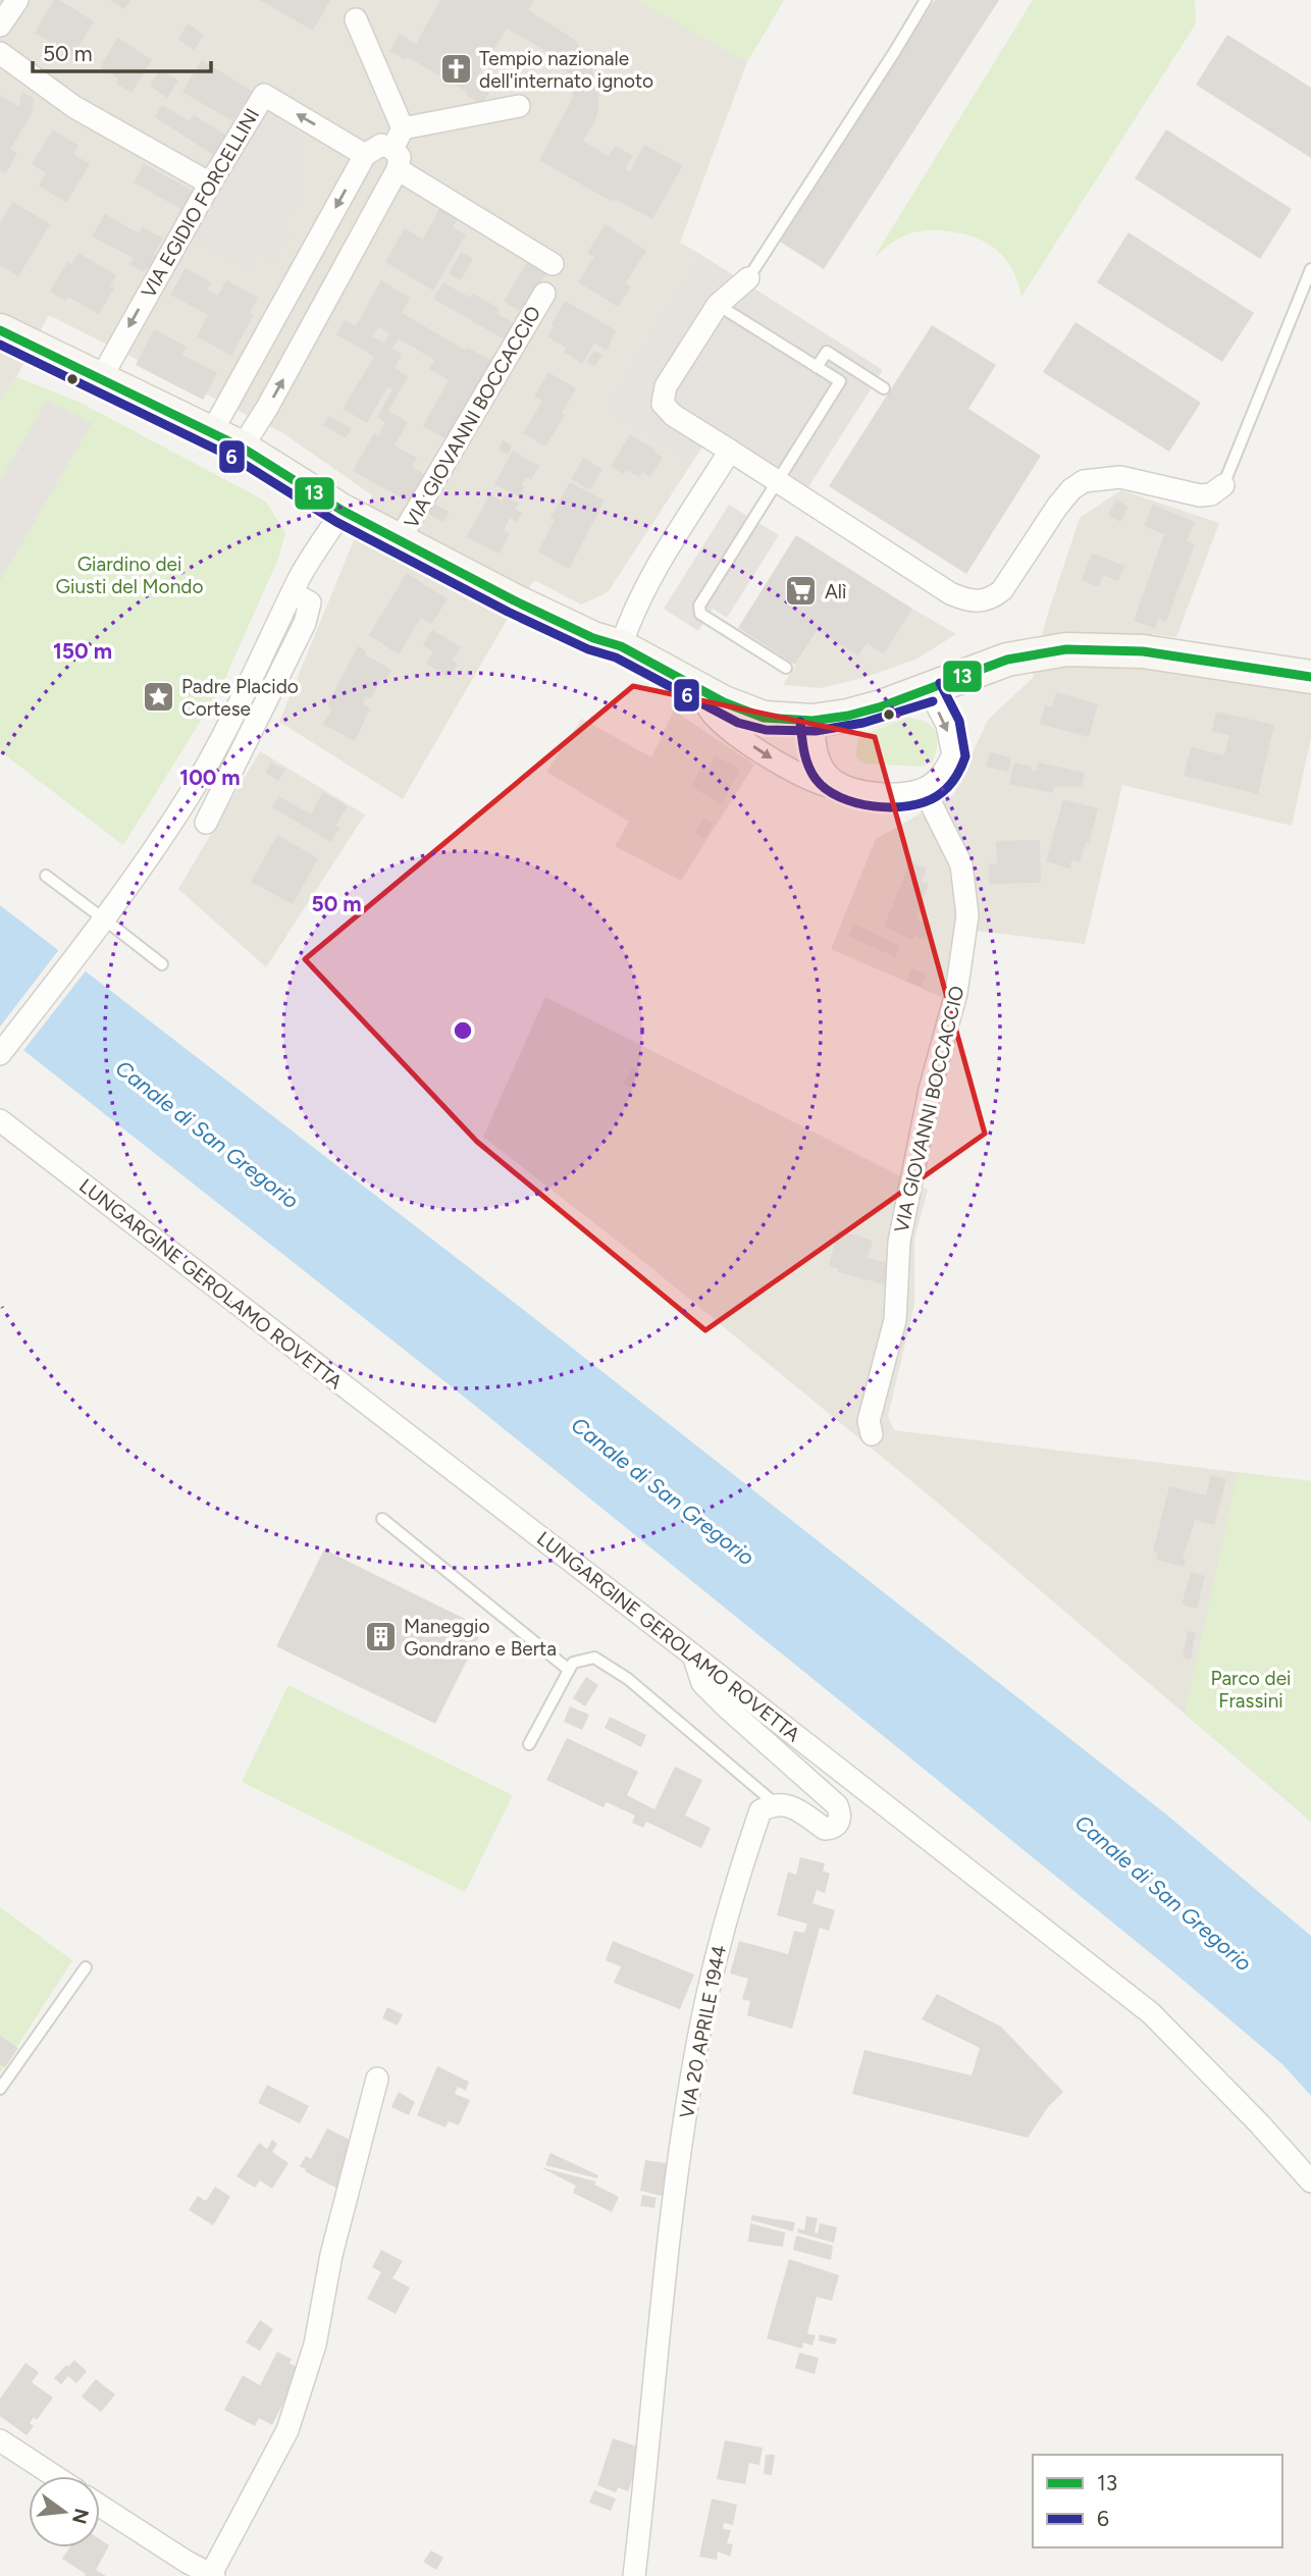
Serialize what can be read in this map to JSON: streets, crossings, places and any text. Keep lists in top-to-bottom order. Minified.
{"streets":{"street":["VIA EGIDIO FORCELLINI","VIA GIOVANNI BOCCACCIO","LUNGARGINE GEROLAMO ROVETTA","VIA 20 APRILE 1944"]},"water":["Canale di San Gregorio"],"parks":["Giardino dei Giusti del Mondo","Parco dei Frassini"],"places":{"church":["Tempio nazionale dell'internato ignoto"],"supermarket":["Alì"],"place":["Padre Placido Cortese"],"building":["Maneggio Gondrano e Berta"]},"lines":["transit line 13","transit line 6"],"legend":["13","6"],"scale_bar":"50 m","north":"right","rings":["150 m","100 m","50 m"]}
